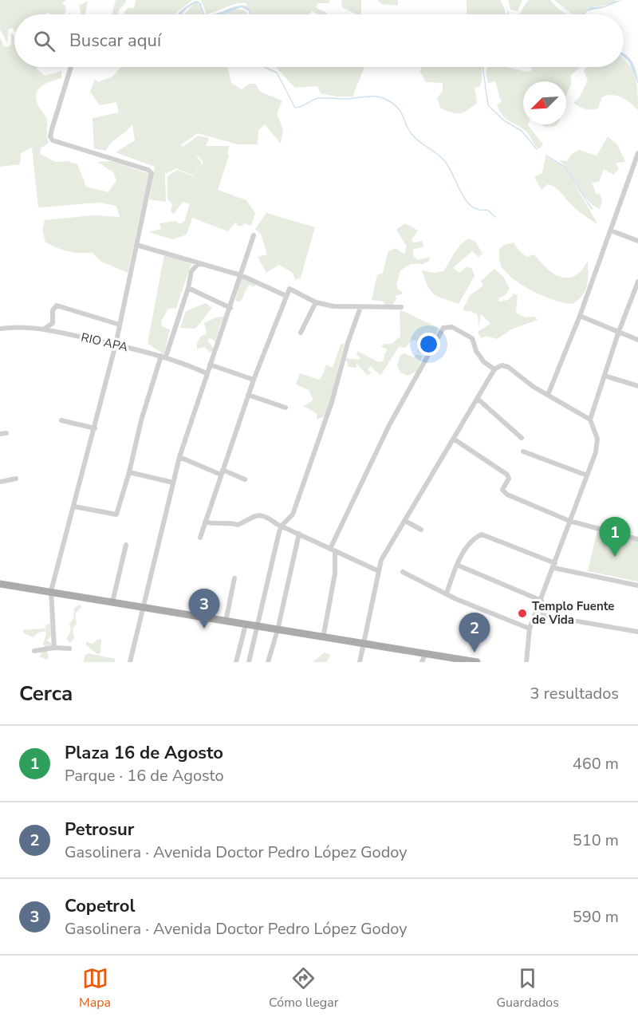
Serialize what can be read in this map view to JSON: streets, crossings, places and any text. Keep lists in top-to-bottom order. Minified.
{"streets":{"street":["RIO APA"]},"places":["Templo Fuente de Vida"],"north":"bottom left","page":{"search":"Buscar aquí","pins":["1","3","2"],"heading":["Cerca","3 resultados"],"list":[{"mark":"1","name":"Plaza 16 de Agosto","note":"Parque · 16 de Agosto","value":"460 m"},{"mark":"2","name":"Petrosur","note":"Gasolinera · Avenida Doctor Pedro López Godoy","value":"510 m"},{"mark":"3","name":"Copetrol","note":"Gasolinera · Avenida Doctor Pedro López Godoy","value":"590 m"}],"nav":["Mapa","Cómo llegar","Guardados"]}}
